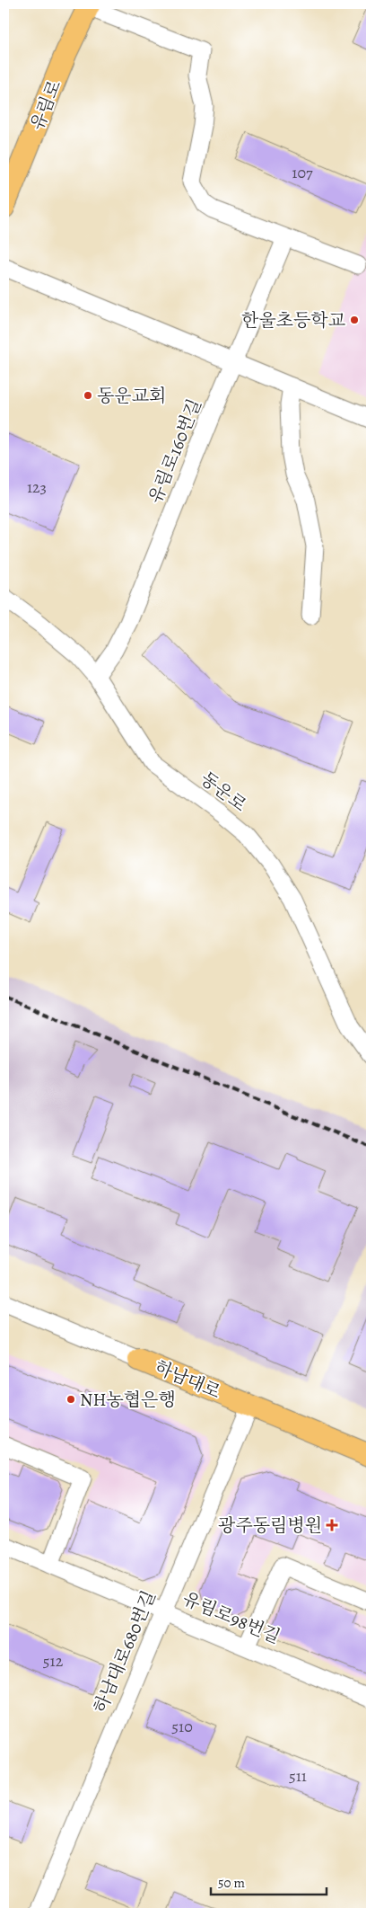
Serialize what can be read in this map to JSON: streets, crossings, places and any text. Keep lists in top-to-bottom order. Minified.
{"streets":{"main road":["유림로","하남대로"],"street":["유림로160번길","동운로","유림로98번길","하남대로680번길"]},"crossings":[["유림로160번길","동운로"],["하남대로","하남대로680번길"],["유림로98번길","하남대로680번길"]],"places":{"other":["한울초등학교","동운교회","NH농협은행"],"health":["광주동림병원"]},"house_numbers":["107","123","512","510","511"],"scale_bar":"50 m"}
